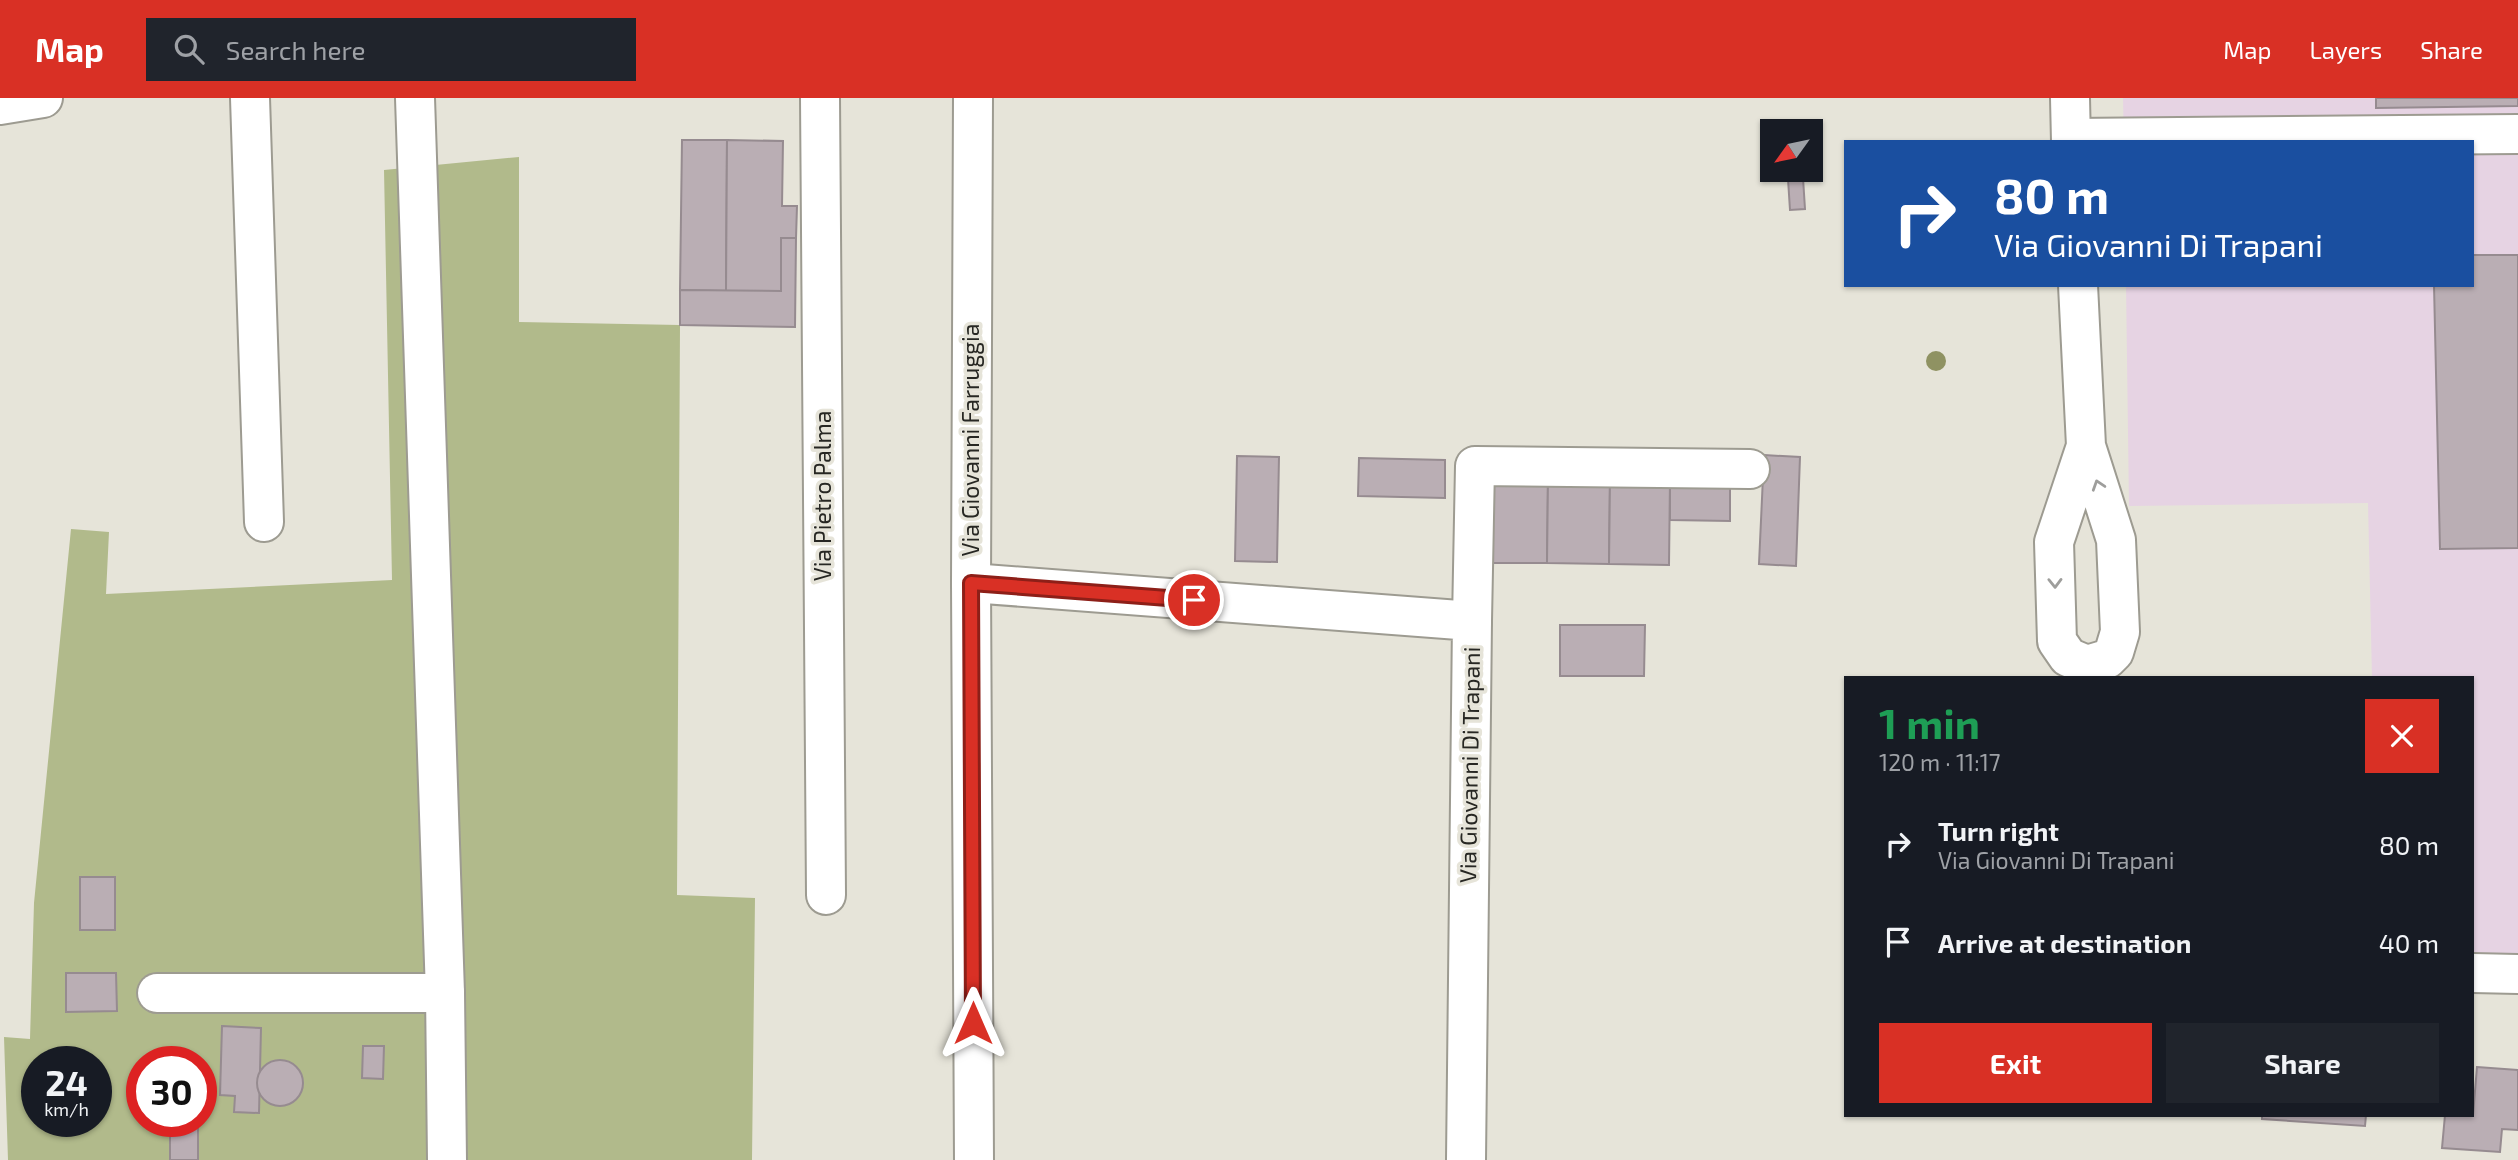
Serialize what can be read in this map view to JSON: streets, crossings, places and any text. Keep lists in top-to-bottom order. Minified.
{"streets":{"street":["Via Giovanni Farruggia","Via Pietro Palma","Via Giovanni Di Trapani"]},"crossings":[["Via Giovanni Farruggia","Via Giovanni Di Trapani"]],"north":"bottom left","page":{"header":"Map","search":"Search here","nav":["Map","Layers","Share"],"turn":["80 m","Via Giovanni Di Trapani"],"heading":["1 min","120 m · 11:17"],"list":[{"name":"Turn right","note":"Via Giovanni Di Trapani","value":"80 m"},{"name":"Arrive at destination","value":"40 m"}],"buttons":["Exit","Share"],"speed":"24 km/h","limit":"30"}}
